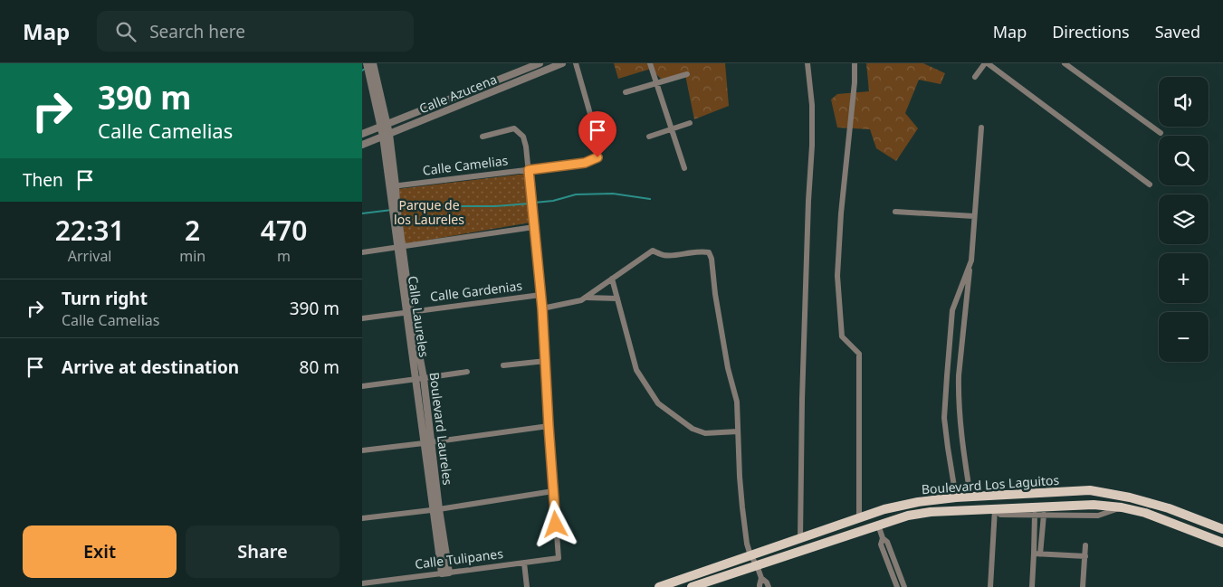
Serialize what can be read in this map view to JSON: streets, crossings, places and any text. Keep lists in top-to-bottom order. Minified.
{"streets":{"main road":["Boulevard Los Laguitos"],"street":["Calle Azucena","Calle Camelias","Calle Gardenias","Calle Laureles","Boulevard Laureles","Calle Tulipanes"]},"crossings":[["Calle Azucena","Boulevard Laureles"],["Calle Camelias","Boulevard Laureles"],["Calle Gardenias","Calle Laureles"],["Calle Gardenias","Boulevard Laureles"],["Calle Laureles","Boulevard Laureles"],["Boulevard Laureles","Calle Tulipanes"]],"parks":["Parque de los Laureles"],"page":{"header":"Map","search":"Search here","nav":["Map","Directions","Saved"],"turn":["390 m","Calle Camelias"],"map_buttons":["+","−"],"then":"Then","eta":["22:31","Arrival","2","min","470","m"],"list":[{"name":"Turn right","note":"Calle Camelias","value":"390 m"},{"name":"Arrive at destination","value":"80 m"}],"buttons":["Exit","Share"]}}
